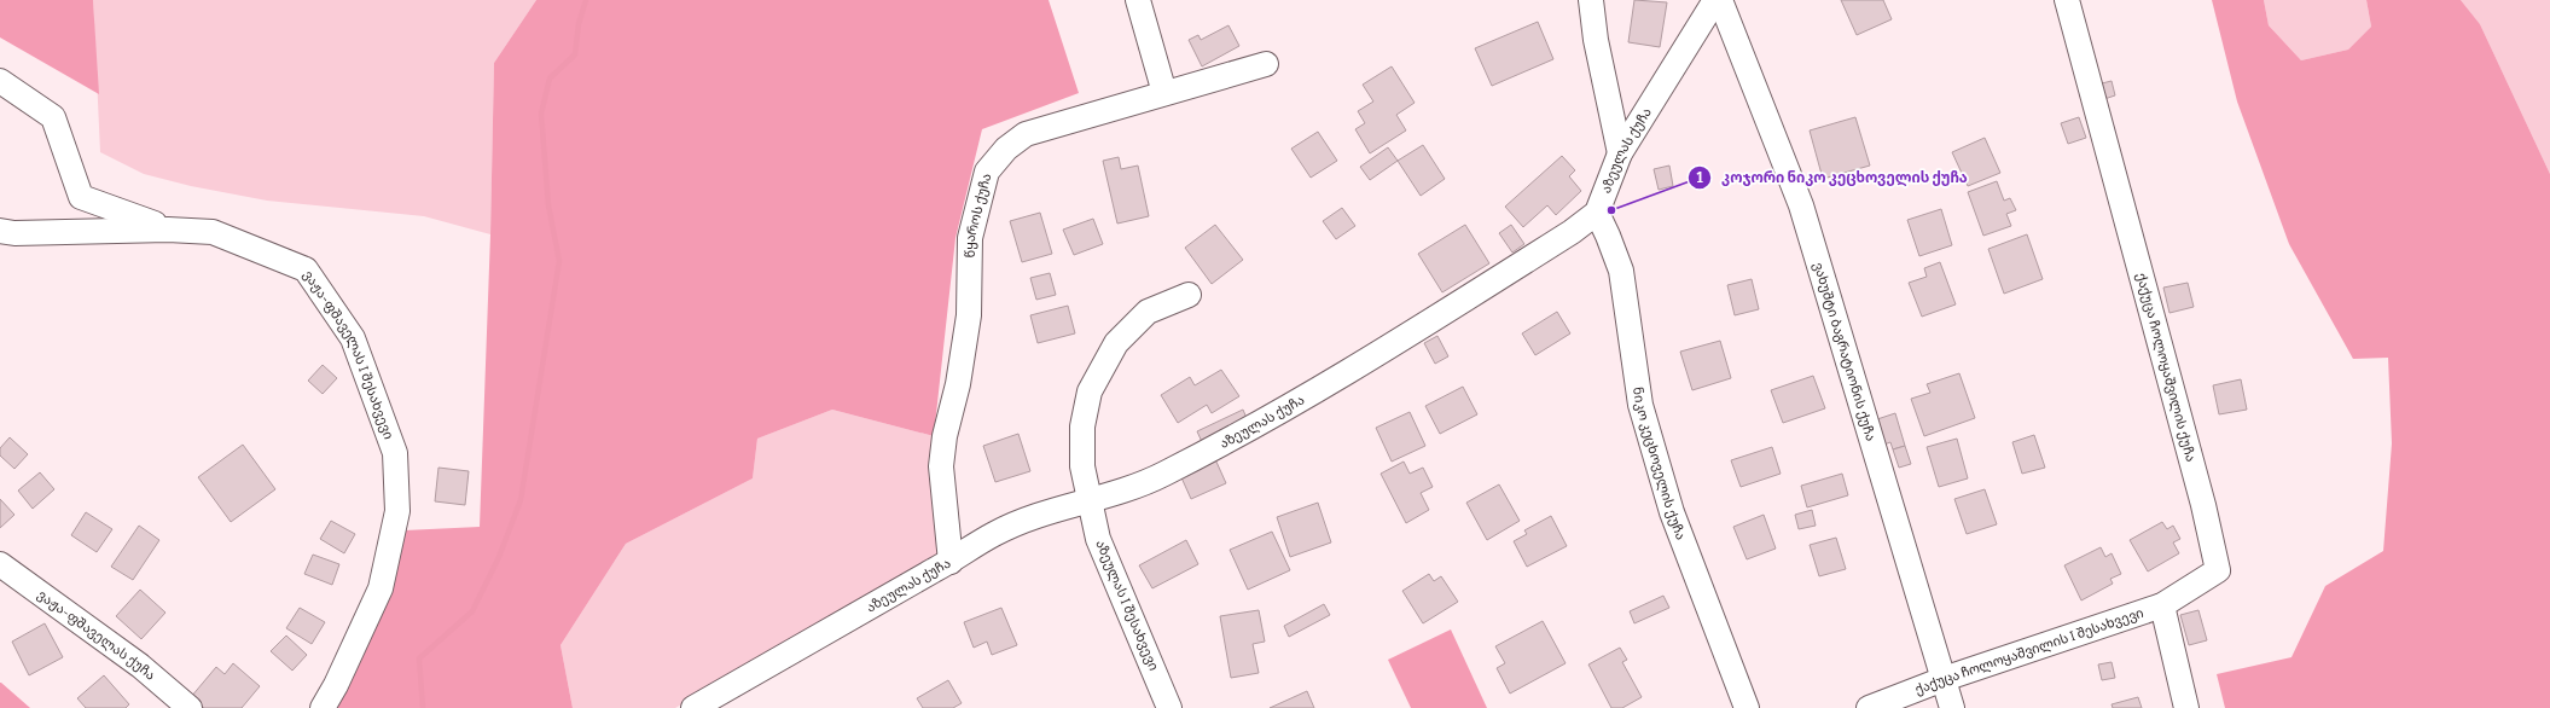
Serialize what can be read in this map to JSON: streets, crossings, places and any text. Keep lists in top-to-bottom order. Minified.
{"streets":{"street":["აზეულას ქუჩა","წყაროს ქუჩა","ვახუშტი ბაგრატიონის ქუჩა","ვაჟა-ფშაველას I შესახვევი","ქაქუცა ჩოლოყაშვილის ქუჩა","ნიკო კეცხოველის ქუჩა","აზეულას I შესახვევი","ვაჟა-ფშაველას ქუჩა","ქაქუცა ჩოლოყაშვილის I შესახვევი"]},"crossings":[["აზეულას ქუჩა","წყაროს ქუჩა"],["აზეულას ქუჩა","ნიკო კეცხოველის ქუჩა"],["აზეულას ქუჩა","აზეულას I შესახვევი"],["ვახუშტი ბაგრატიონის ქუჩა","ქაქუცა ჩოლოყაშვილის I შესახვევი"],["ქაქუცა ჩოლოყაშვილის ქუჩა","ქაქუცა ჩოლოყაშვილის I შესახვევი"]],"places":["კოჯორი ნიკო კეცხოველის ქუჩა"]}
